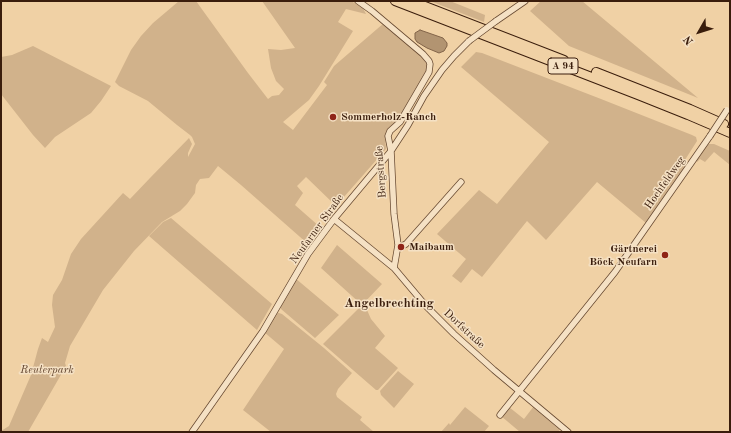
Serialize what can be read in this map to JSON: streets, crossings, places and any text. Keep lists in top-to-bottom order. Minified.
{"streets":{"highway":["A 94"],"street":["Bergstraße","Hochfeldweg","Neufarner Straße","Dorfstraße"]},"crossings":[["Bergstraße","Neufarner Straße"],["Bergstraße","Dorfstraße"],["Hochfeldweg","Dorfstraße"],["Neufarner Straße","Dorfstraße"]],"districts":["Angelbrechting"],"parks":["Reuterpark"],"places":["Sommerholz-Ranch","Maibaum","Gärtnerei Böck Neufarn"],"north":"bottom left"}
